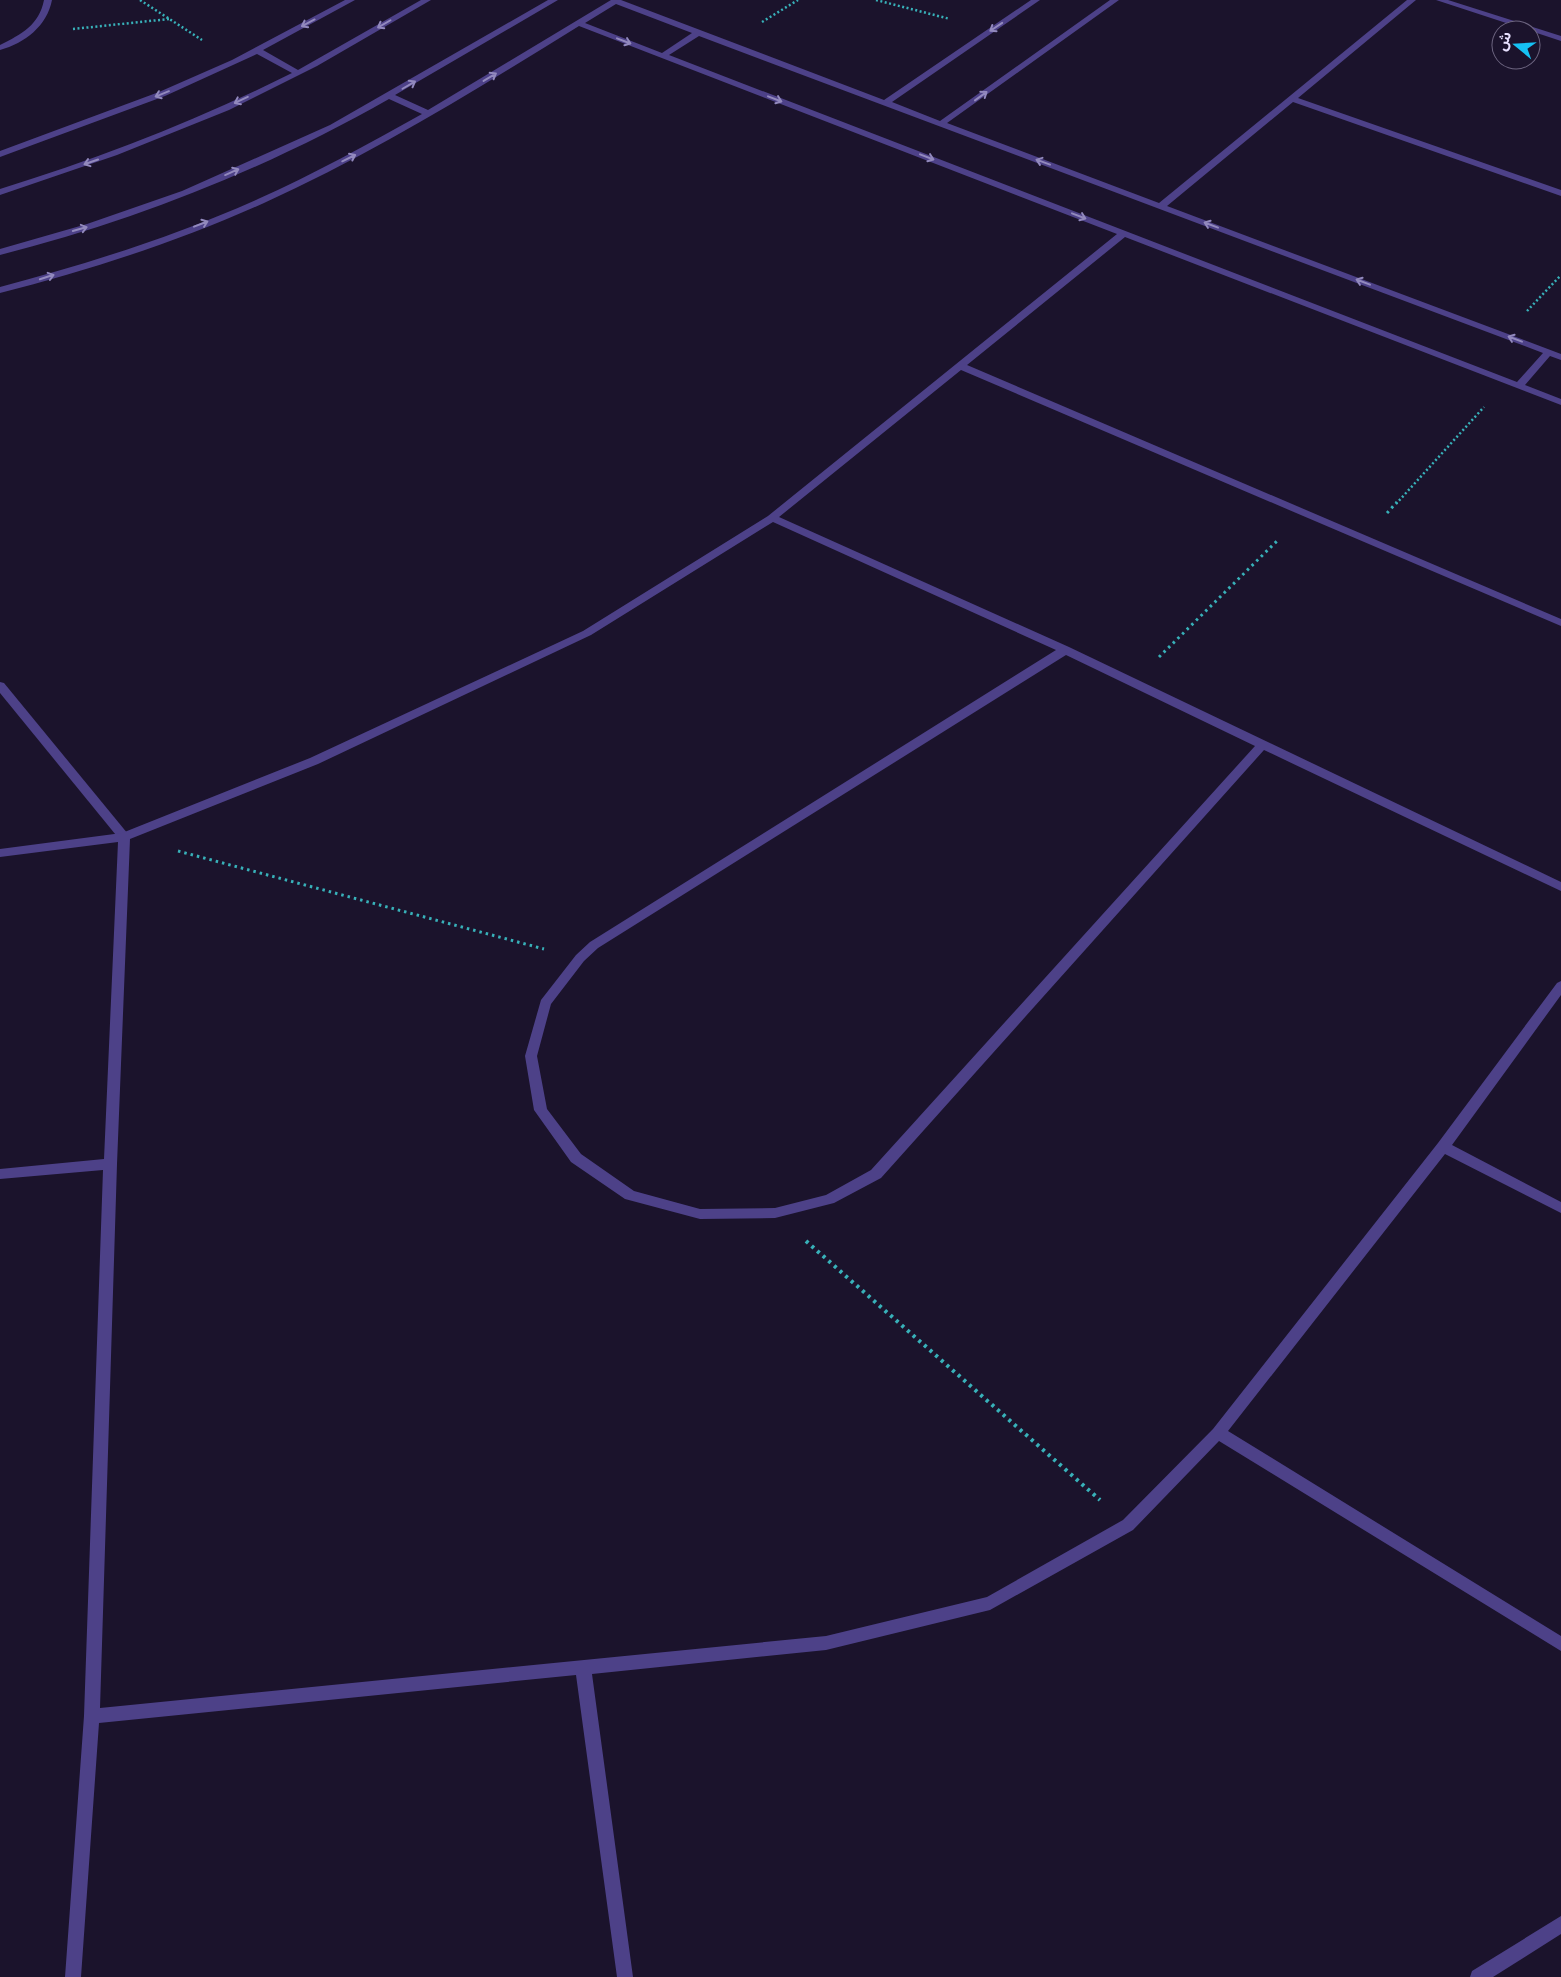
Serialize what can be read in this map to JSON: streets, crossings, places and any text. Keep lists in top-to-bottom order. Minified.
{"north":"left"}
